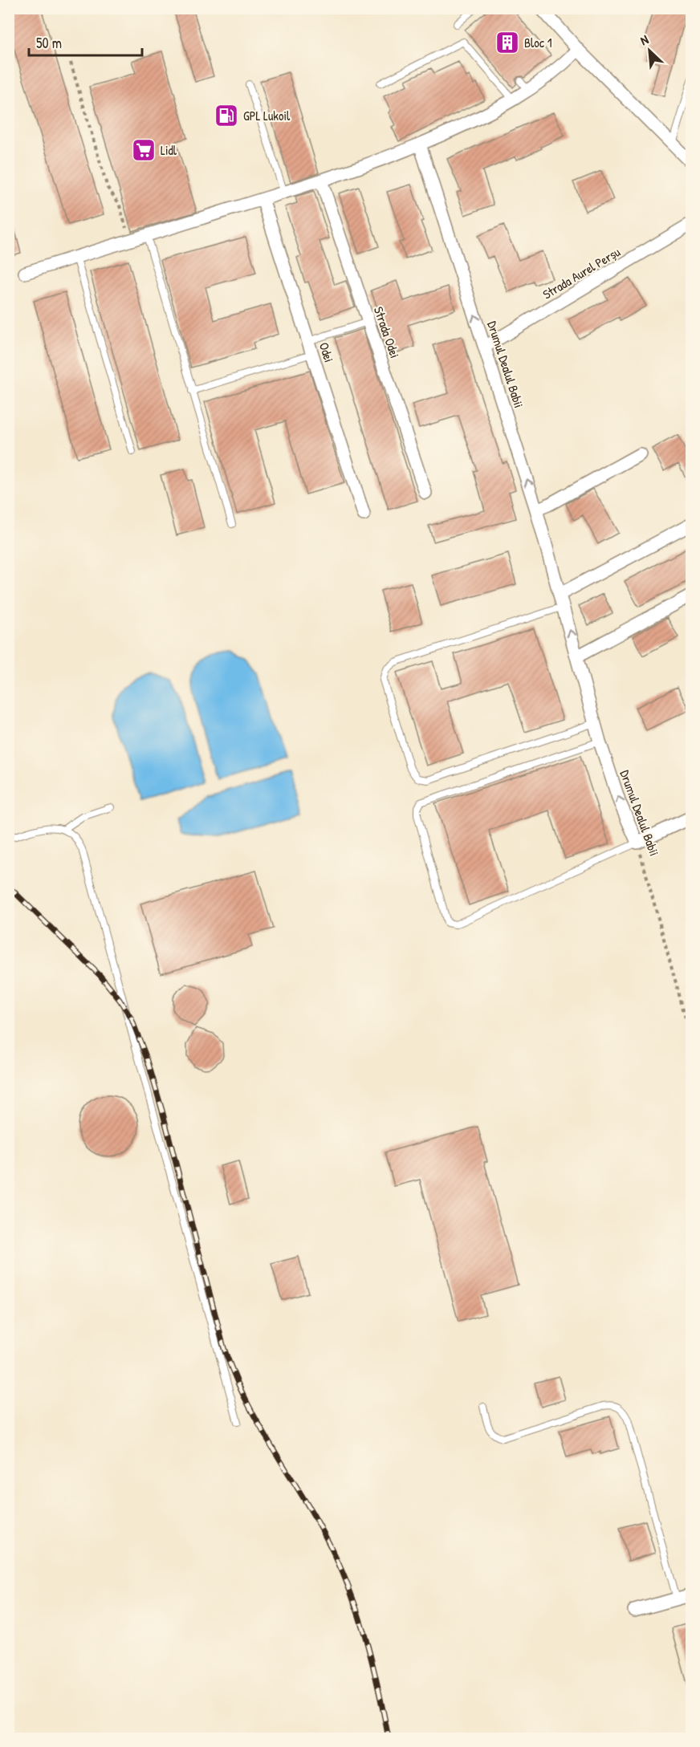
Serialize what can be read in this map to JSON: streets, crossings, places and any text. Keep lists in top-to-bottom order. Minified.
{"streets":{"street":["Strada Aurel Perșu","Strada Odei","Odei","Drumul Dealul Babii"]},"crossings":[["Strada Aurel Perșu","Drumul Dealul Babii"]],"one_way":["Drumul Dealul Babii"],"places":{"building":["Bloc 1"],"fuel station":["GPL Lukoil"],"supermarket":["Lidl"]},"scale_bar":"50 m","north":"top left"}
